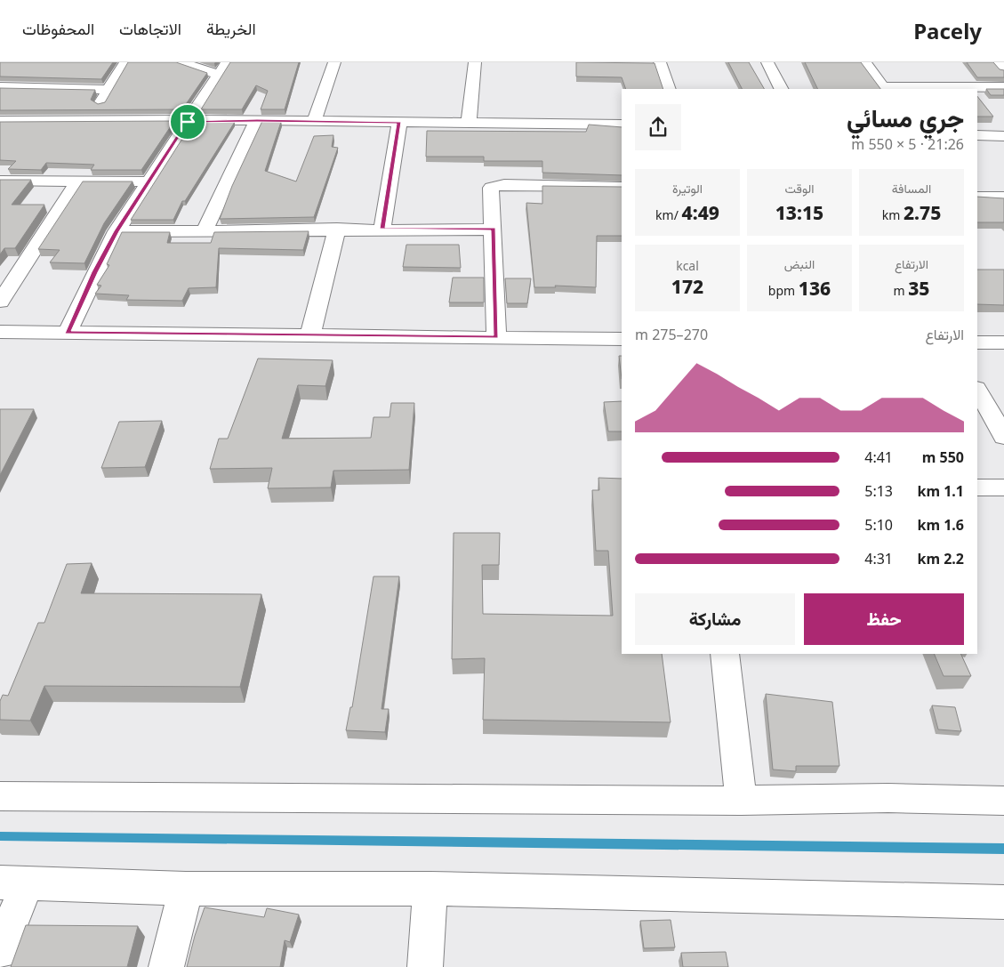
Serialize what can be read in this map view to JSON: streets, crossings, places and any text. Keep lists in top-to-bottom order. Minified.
{"page":{"header":"Pacely","nav":["الخريطة","الاتجاهات","المحفوظات"],"heading":["جري مسائي","21:26 · 5 × 550 m"],"stats":[["المسافة","2.75 km"],["الوقت","13:15"],["الوتيرة","4:49 /km"],["الارتفاع","35 m"],["النبض","136 bpm"],["kcal","172"]],"chart":["الارتفاع","270–275 m"],"list":[{"name":"550 m","note":"4:41"},{"name":"1.1 km","note":"5:13"},{"name":"1.6 km","note":"5:10"},{"name":"2.2 km","note":"4:31"}],"buttons":["حفظ","مشاركة"]}}
